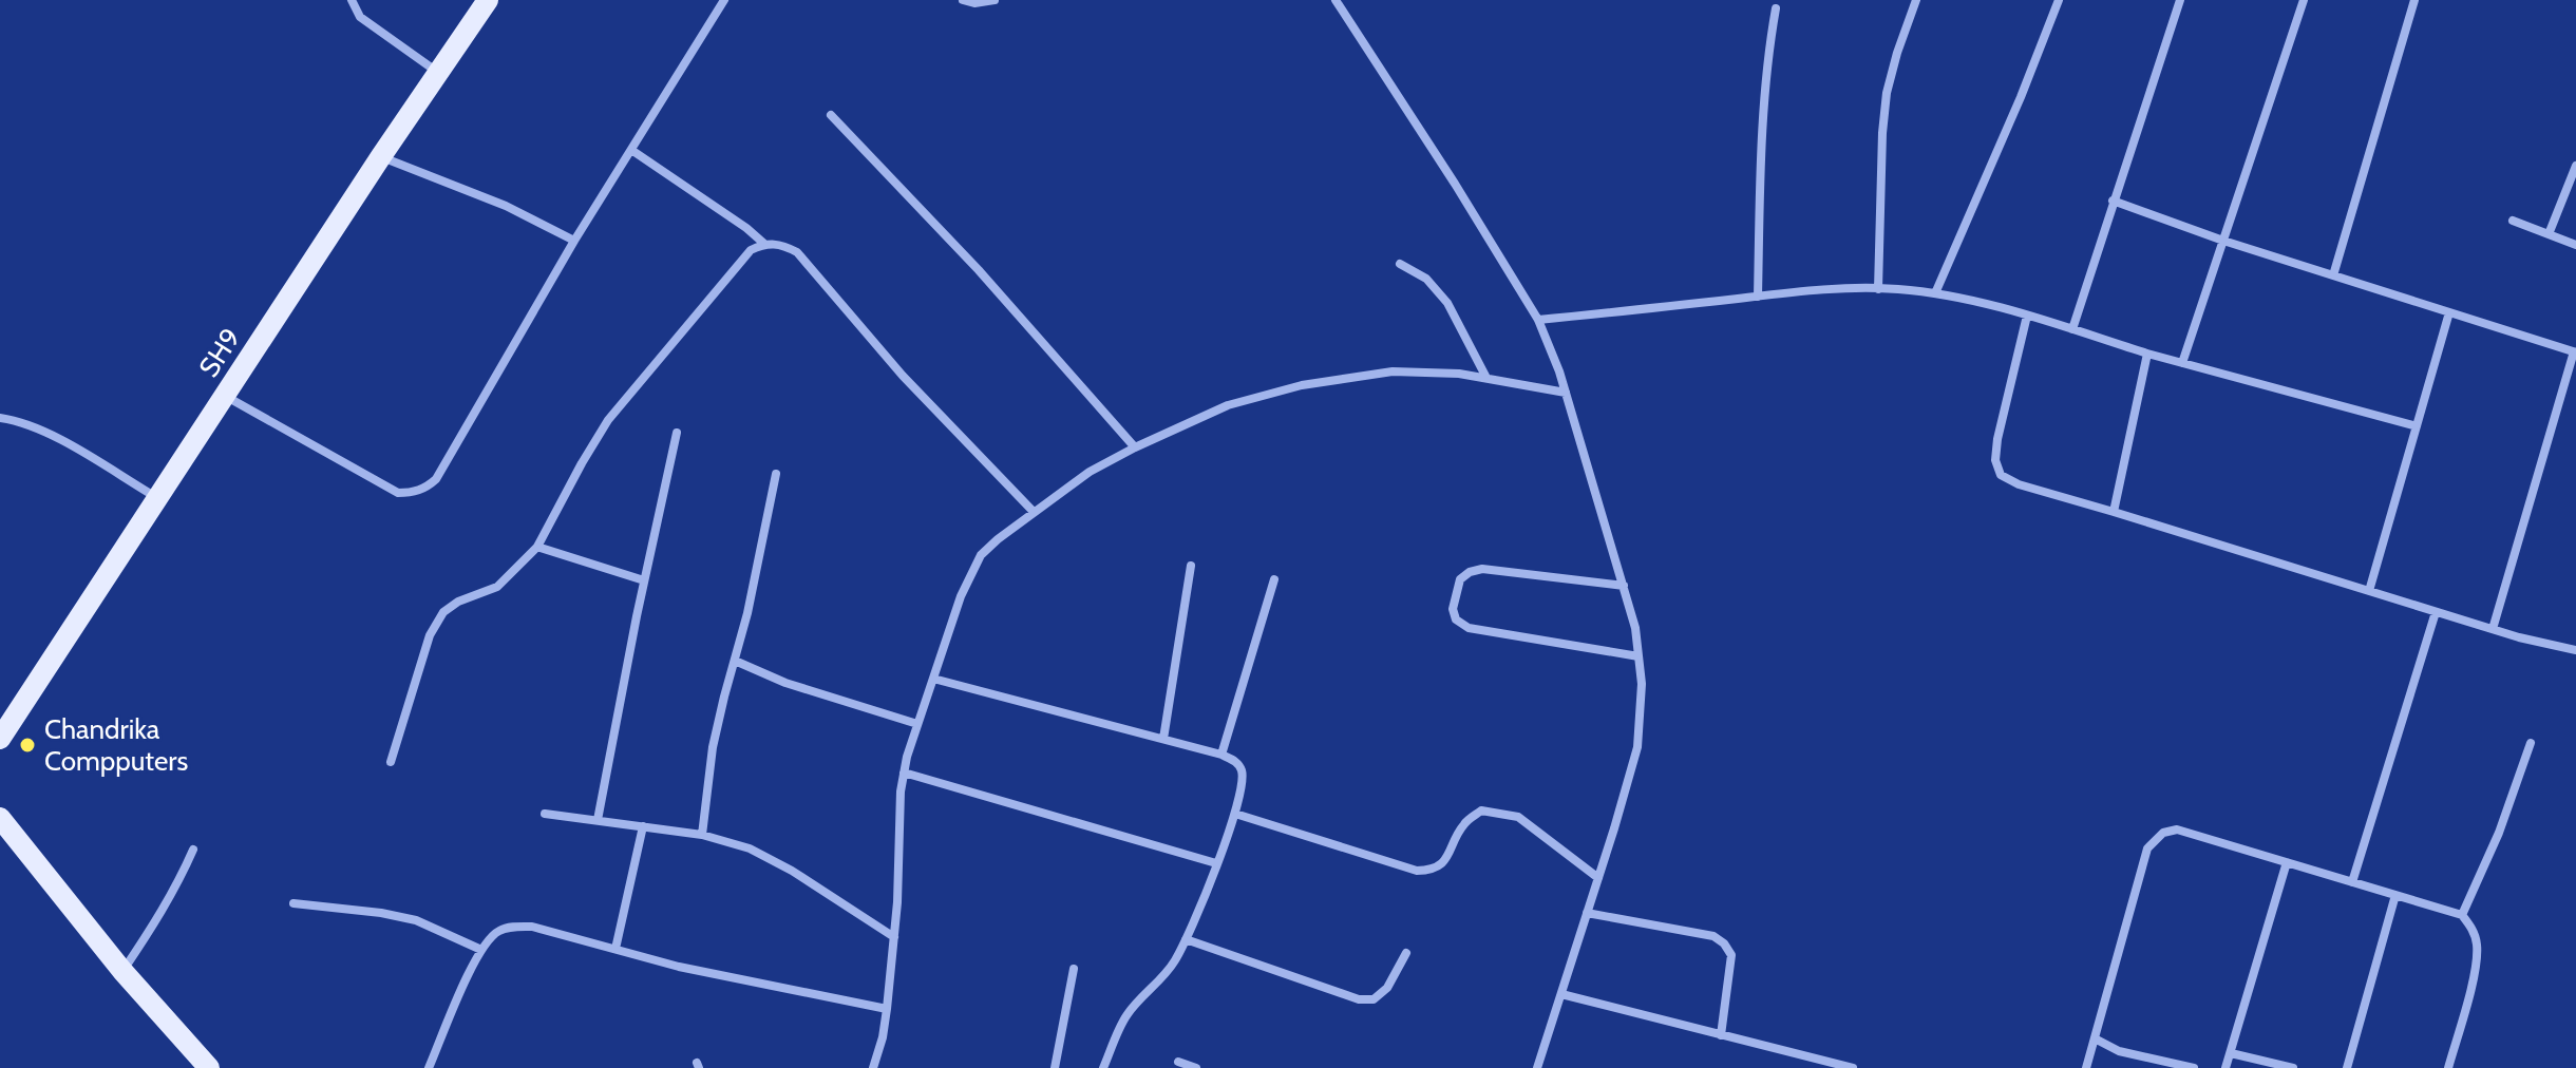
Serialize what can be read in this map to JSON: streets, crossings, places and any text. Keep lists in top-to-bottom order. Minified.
{"streets":{"main road":["SH9"]},"places":["Chandrika Compputers"]}
